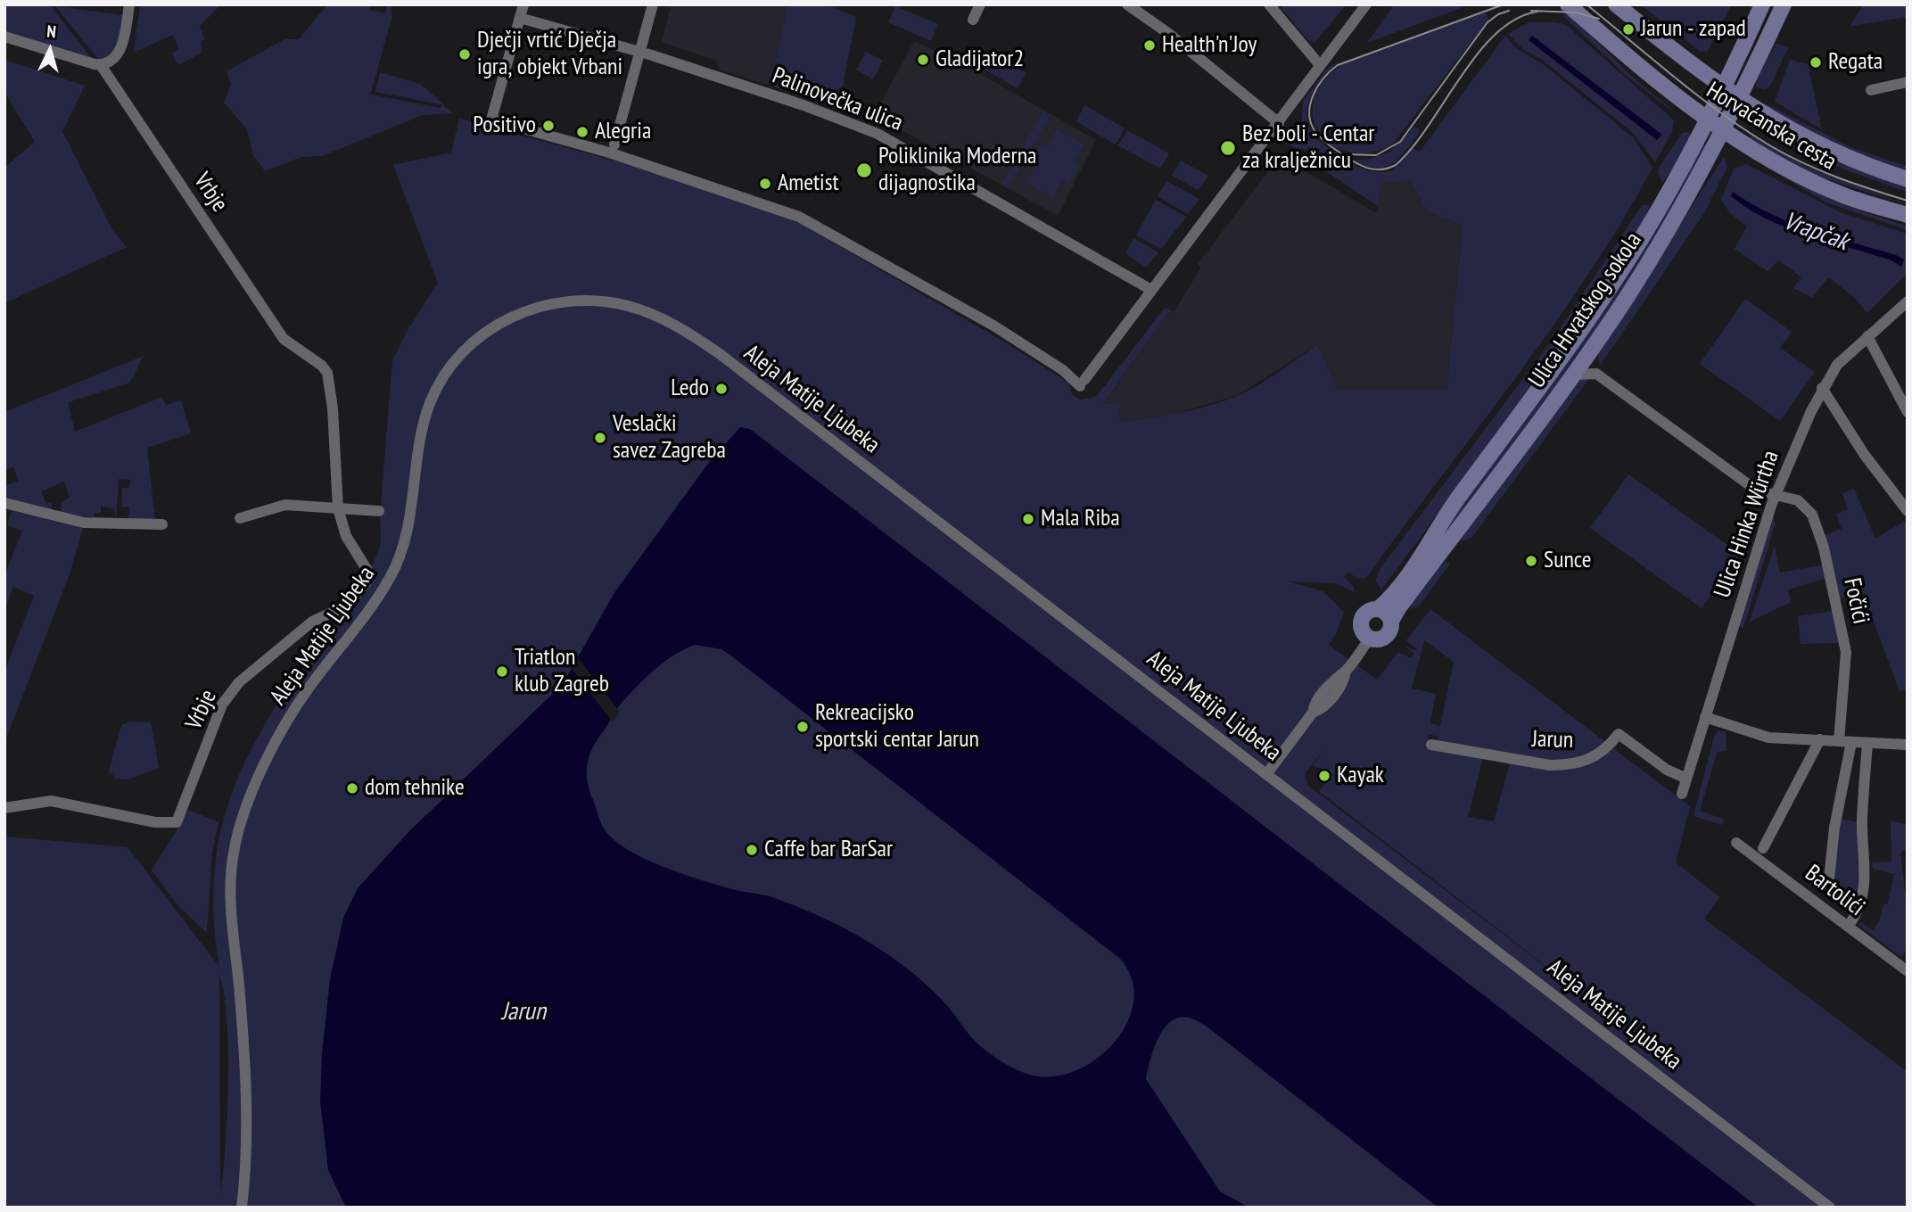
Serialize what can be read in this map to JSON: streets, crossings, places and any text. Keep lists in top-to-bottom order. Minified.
{"streets":{"street":["Palinovečka ulica","Horvaćanska cesta","Vrbje","Ulica Hrvatskog sokola","Aleja Matije Ljubeka","Ulica Hinka Würtha","Fočići","Jarun","Bartolići"]},"crossings":[["Horvaćanska cesta","Ulica Hrvatskog sokola"],["Ulica Hinka Würtha","Fočići"],["Ulica Hinka Würtha","Jarun"]],"water":["Vrapčak","Jarun"],"places":["Jarun - zapad","Health'n'Joy","Dječji vrtić Dječja igra, objekt Vrbani","Gladijator2","Regata","Positivo","Alegria","Bez boli - Centar za kralježnicu","Poliklinika Moderna dijagnostika","Ametist","Ledo","Veslački savez Zagreba","Mala Riba","Sunce","Triatlon klub Zagreb","Rekreacijsko sportski centar Jarun","Kayak","dom tehnike","Caffe bar BarSar"],"north":"top"}
